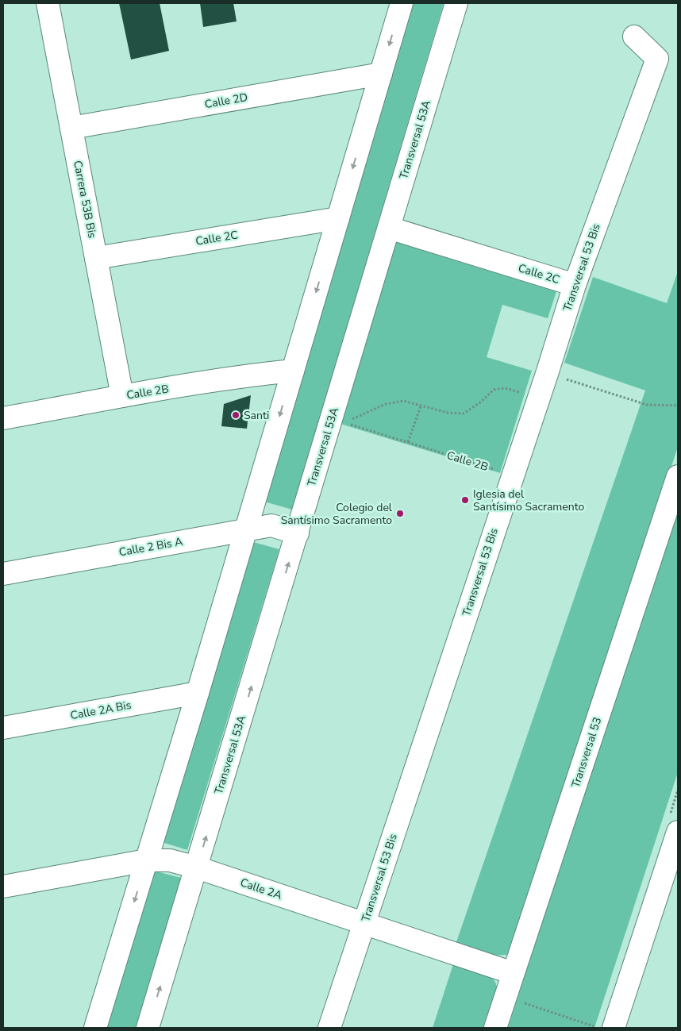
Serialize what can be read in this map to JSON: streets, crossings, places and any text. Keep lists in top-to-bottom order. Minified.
{"streets":{"street":["Calle 2D","Transversal 53A","Carrera 53B Bis","Calle 2C","Transversal 53 Bis","Calle 2B","Calle 2 Bis A","Calle 2A Bis","Transversal 53","Calle 2A"]},"crossings":[["Calle 2D","Carrera 53B Bis"],["Transversal 53A","Calle 2C"],["Transversal 53A","Calle 2 Bis A"],["Transversal 53A","Calle 2A"],["Carrera 53B Bis","Calle 2C"],["Carrera 53B Bis","Calle 2B"],["Calle 2C","Transversal 53 Bis"],["Transversal 53 Bis","Calle 2B"],["Transversal 53 Bis","Calle 2A"],["Transversal 53","Calle 2A"]],"places":["Santi","Iglesia del Santísimo Sacramento","Colegio del Santísimo Sacramento"]}
